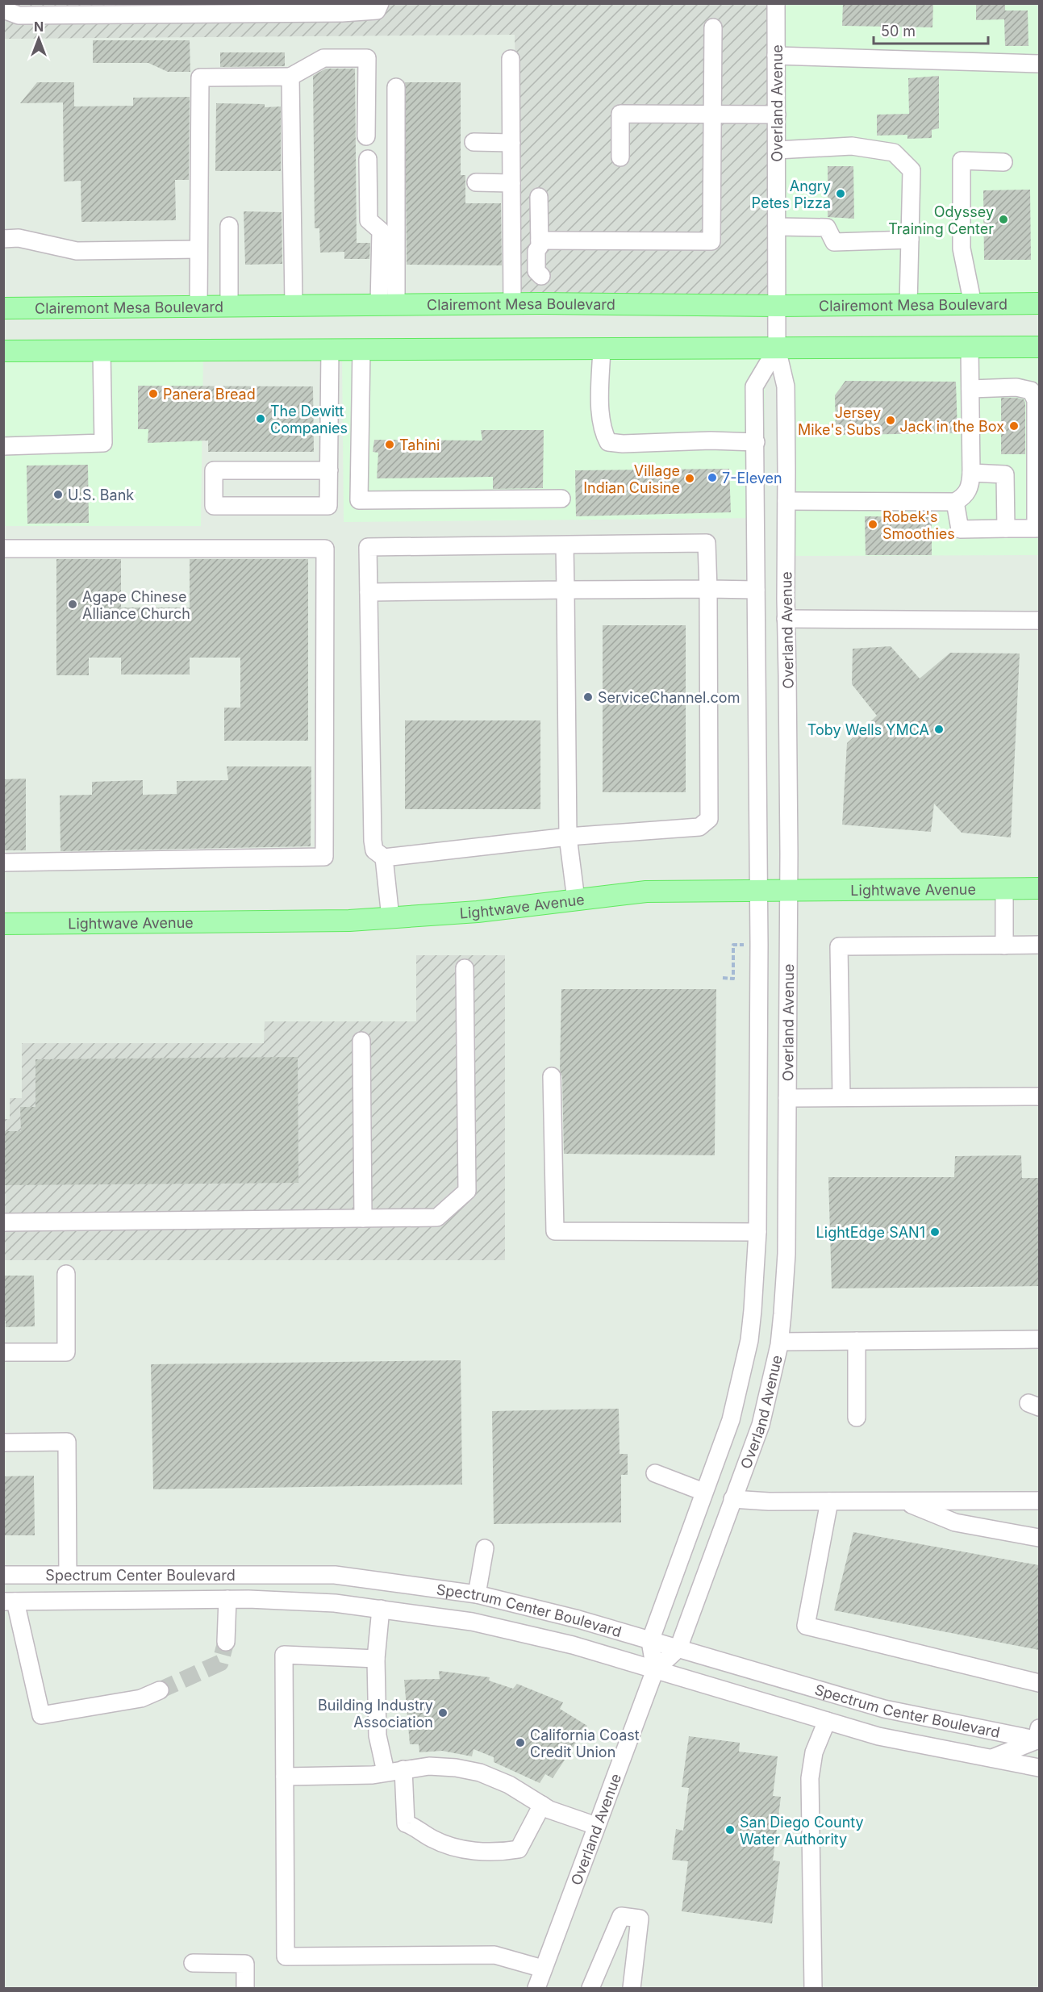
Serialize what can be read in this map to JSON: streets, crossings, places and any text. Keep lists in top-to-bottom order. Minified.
{"streets":{"main road":["Clairemont Mesa Boulevard","Lightwave Avenue"],"street":["Overland Avenue","Spectrum Center Boulevard"]},"crossings":[["Overland Avenue","Clairemont Mesa Boulevard"],["Overland Avenue","Lightwave Avenue"],["Overland Avenue","Spectrum Center Boulevard"]],"places":["Angry Petes Pizza","Odyssey Training Center","Panera Bread","The Dewitt Companies","Jersey Mike's Subs","Jack in the Box","Tahini","7-Eleven","Village Indian Cuisine","U.S. Bank","Robek's Smoothies","Agape Chinese Alliance Church","ServiceChannel.com","Toby Wells YMCA","LightEdge SAN1","Building Industry Association","California Coast Credit Union","San Diego County Water Authority"],"scale_bar":"50 m","north":"top"}
